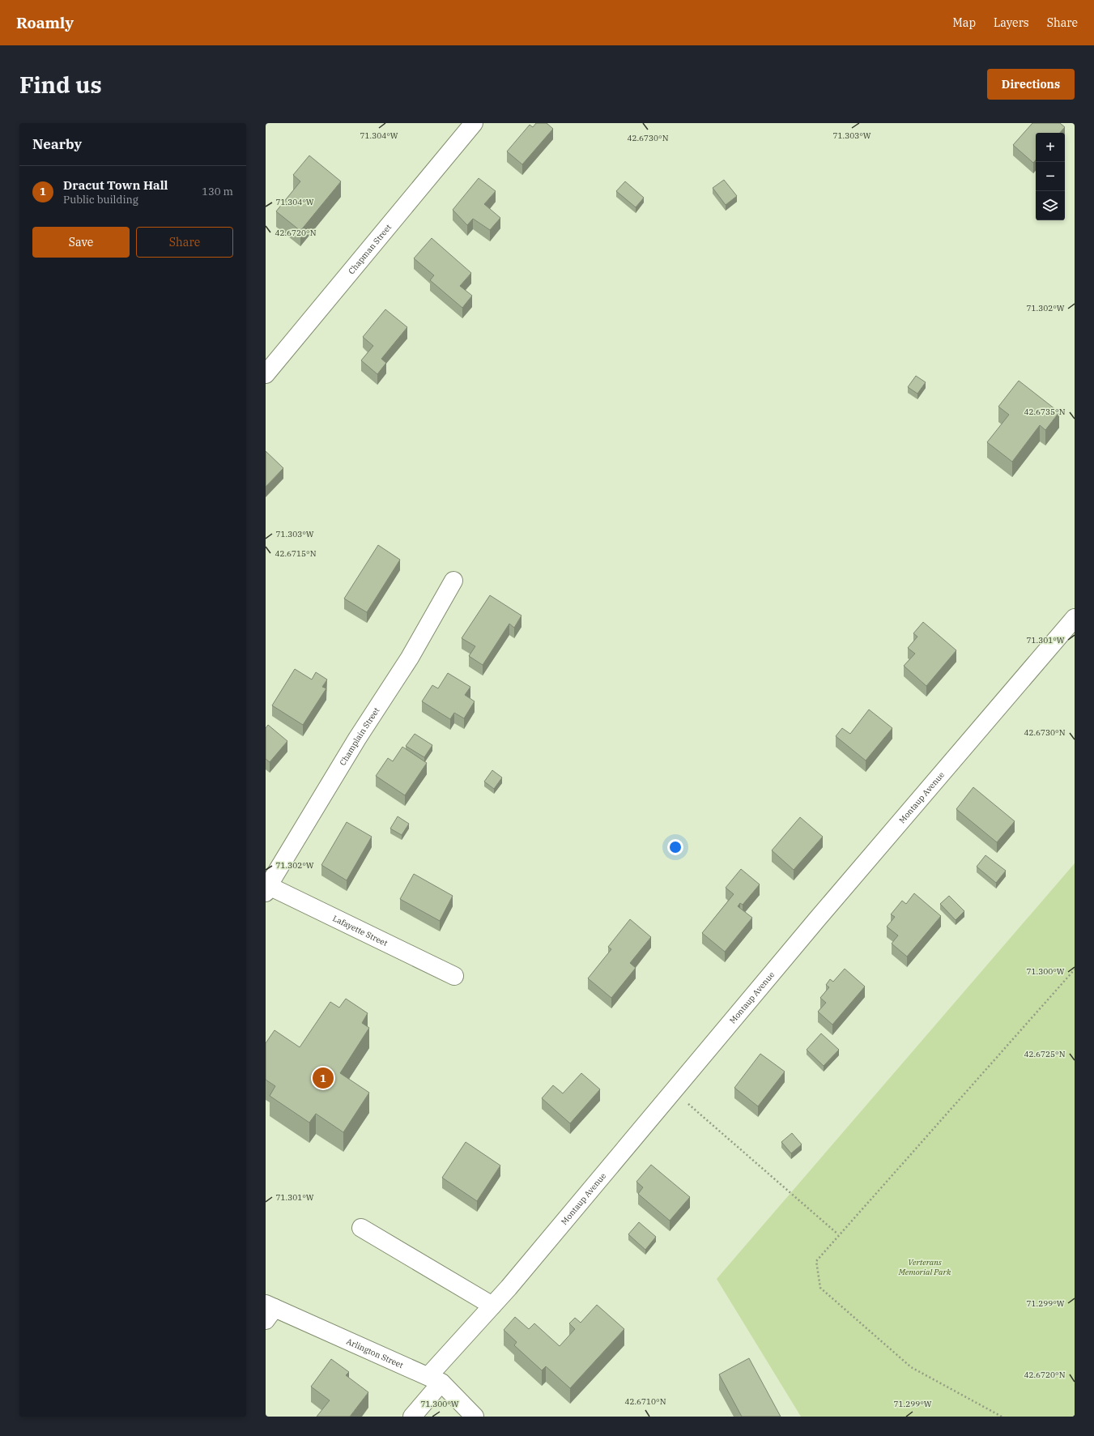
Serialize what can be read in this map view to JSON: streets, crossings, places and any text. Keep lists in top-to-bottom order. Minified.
{"streets":{"street":["Chapman Street","Champlain Street","Montaup Avenue","Lafayette Street","Arlington Street"]},"crossings":[["Champlain Street","Lafayette Street"],["Montaup Avenue","Arlington Street"]],"parks":["Verterans Memorial Park"],"page":{"header":"Roamly","nav":["Map","Layers","Share"],"buttons":["Directions",["Save","Share"]],"title":"Find us","heading":"Nearby","map_buttons":["+","−"],"list":[{"mark":"1","name":"Dracut Town Hall","note":"Public building","value":"130 m"}],"pins":"1"},"coordinates":["71.303°W","71.304°W","42.6730°N","42.6720°N","71.302°W","42.6735°N","42.6715°N","71.301°W","71.300°W","42.6725°N","71.299°W","42.6710°N"]}
